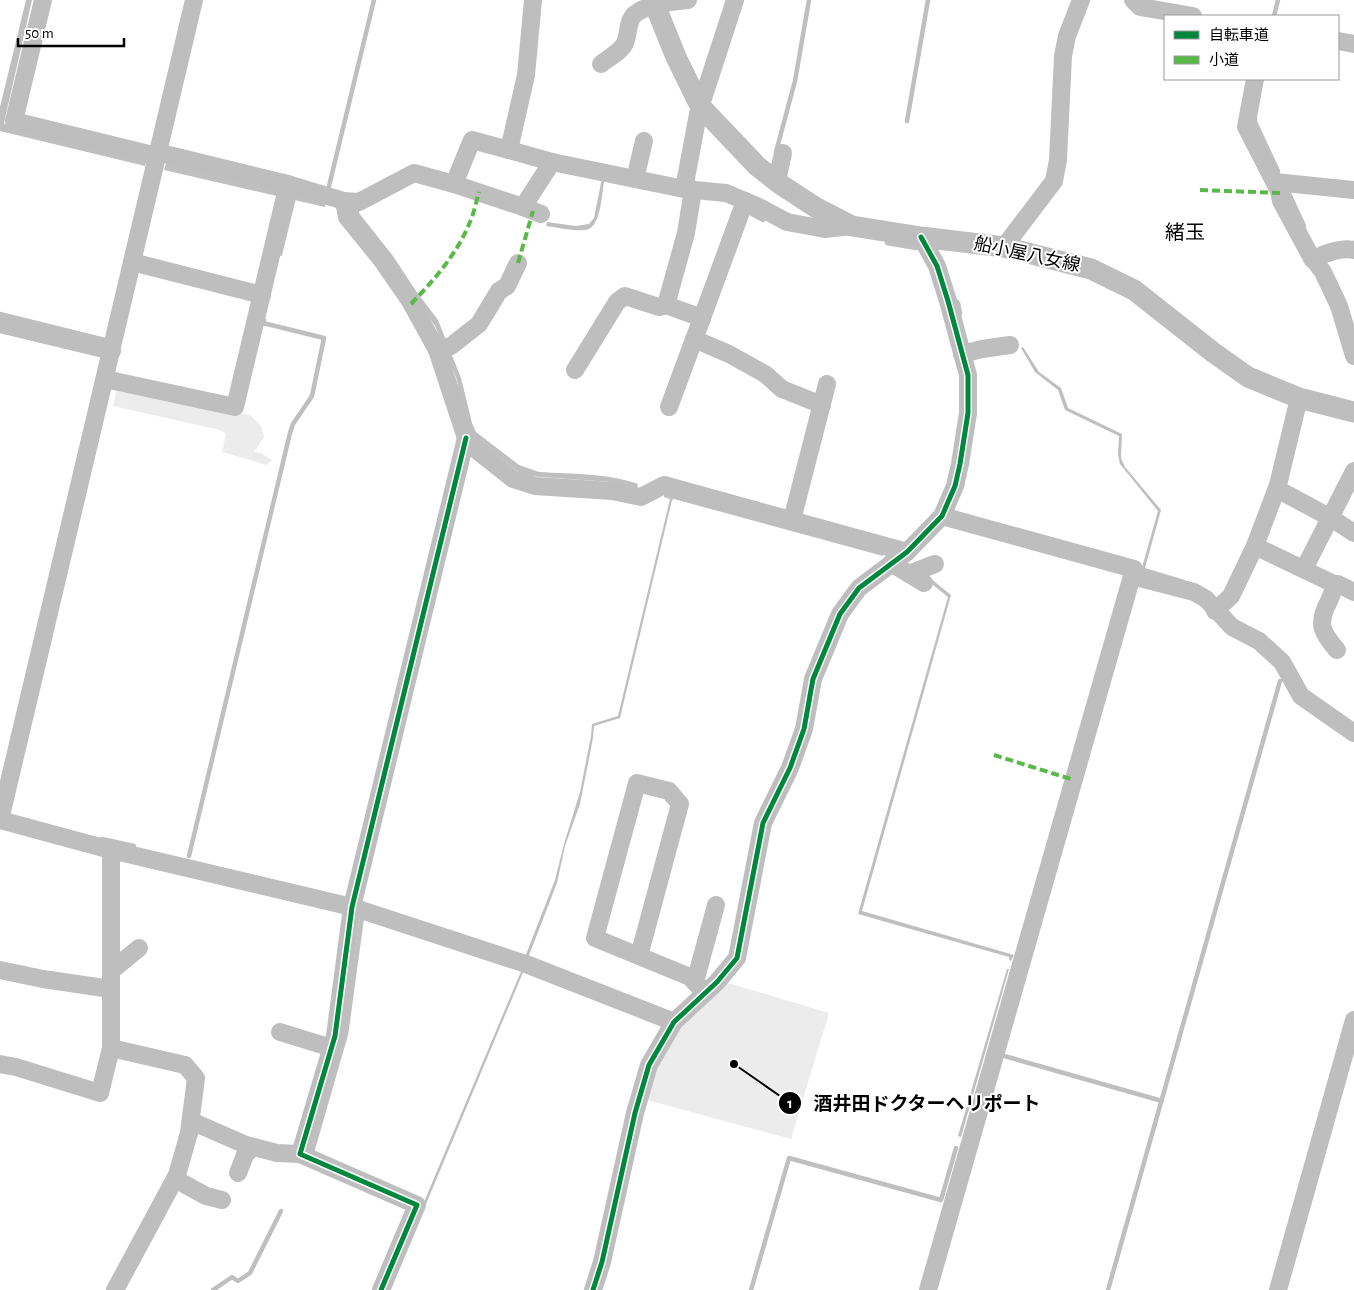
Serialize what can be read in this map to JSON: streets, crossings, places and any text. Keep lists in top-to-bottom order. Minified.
{"streets":{"main road":["船小屋八女線"]},"districts":["緒玉"],"places":["酒井田ドクターヘリポート"],"legend":["自転車道","小道"],"scale_bar":"50 m"}
